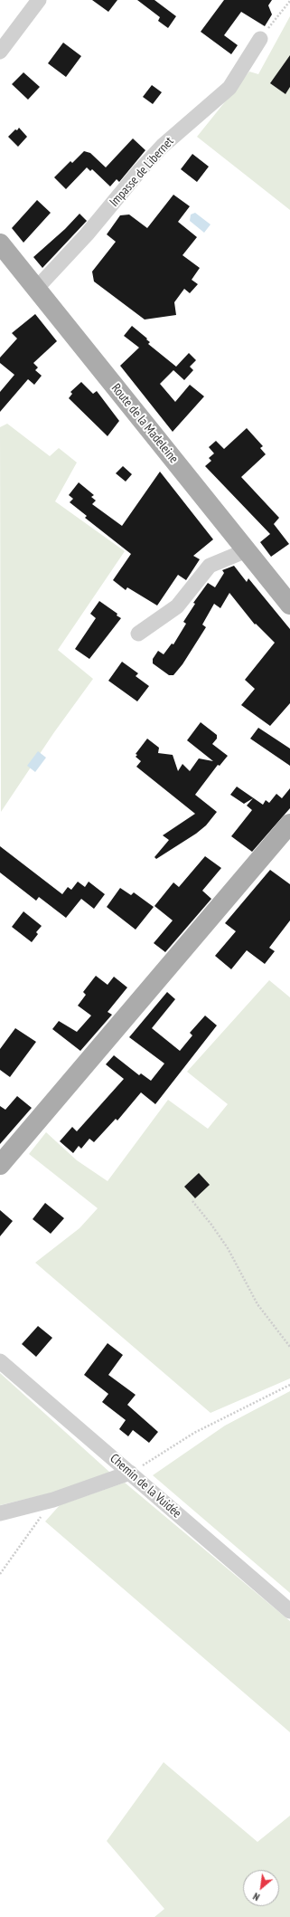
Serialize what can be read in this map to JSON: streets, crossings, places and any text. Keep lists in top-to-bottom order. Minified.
{"streets":{"main road":["Route de la Madeleine"],"street":["Impasse de Libernet","Chemin de la Vuidée"]},"crossings":[["Impasse de Libernet","Route de la Madeleine"]],"north":"bottom left"}
